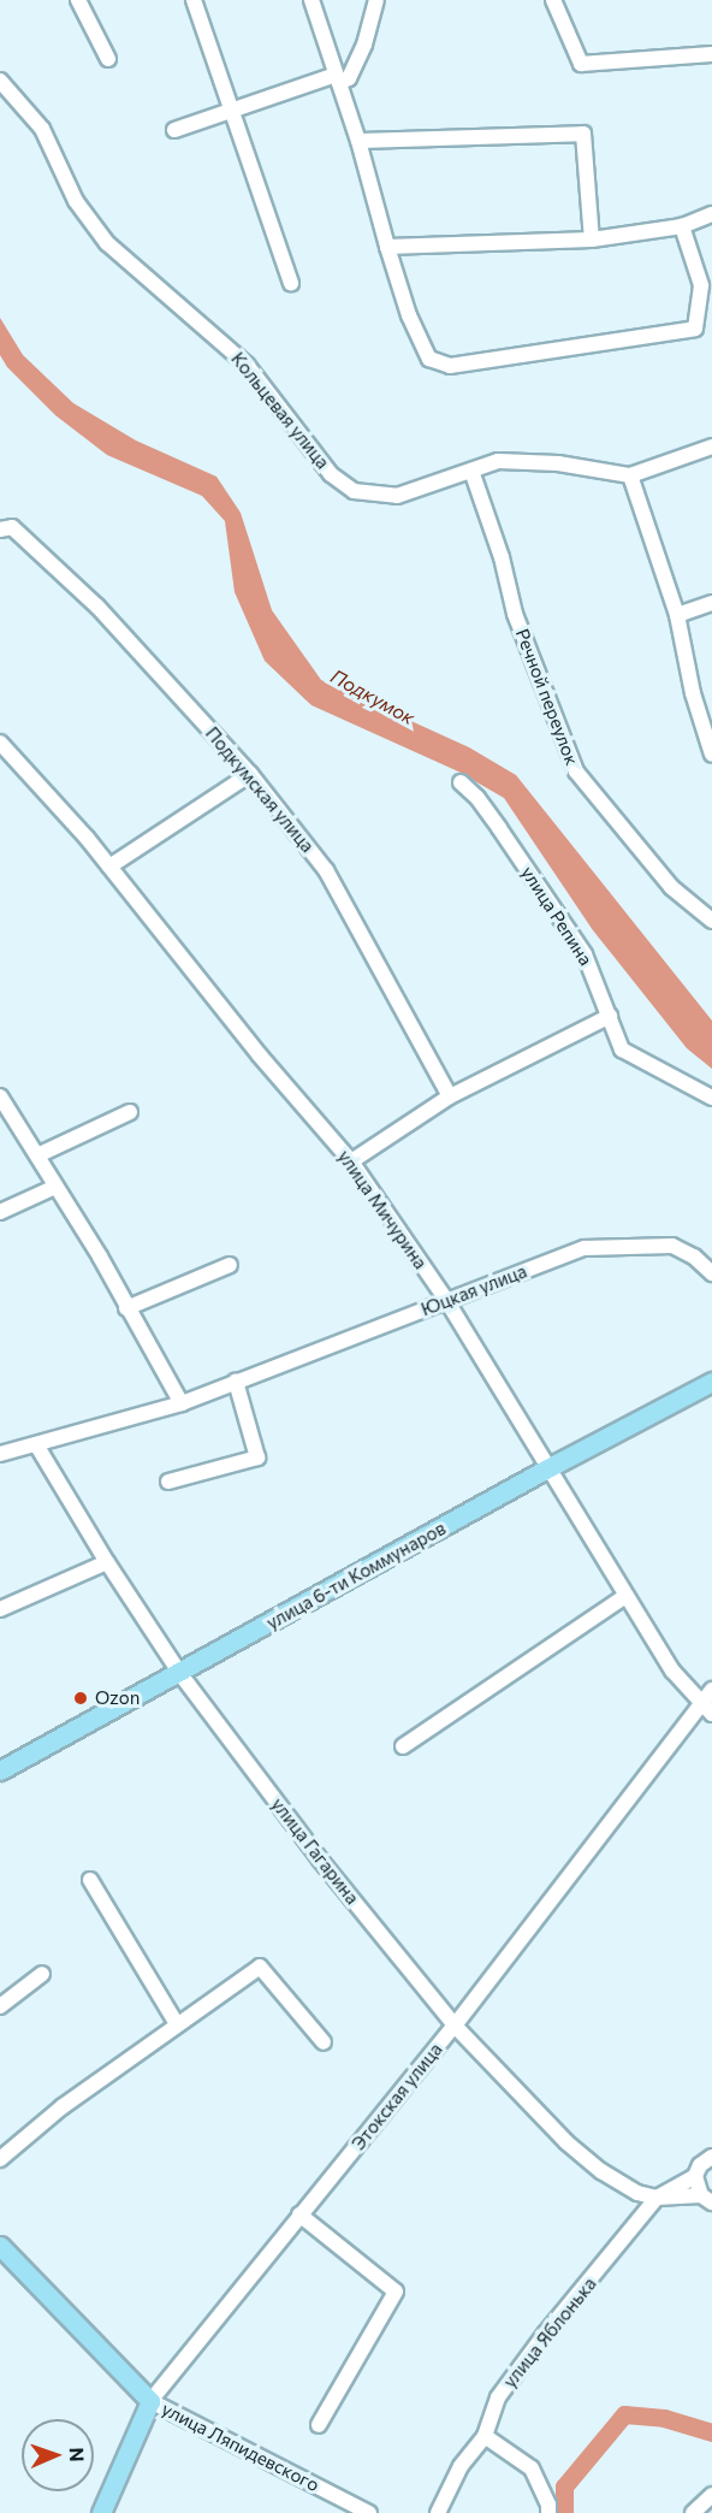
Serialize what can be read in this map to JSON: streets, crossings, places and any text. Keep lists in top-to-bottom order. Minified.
{"streets":{"main road":["улица 6-ти Коммунаров","Этокская улица","улица Ляпидевского"],"street":["Кольцевая улица","Речной переулок","Подкумская улица","улица Репина","улица Мичурина","Юцкая улица","улица Гагарина","улица Яблонька"]},"crossings":[["Кольцевая улица","Речной переулок"],["улица Мичурина","Юцкая улица"],["улица Мичурина","улица 6-ти Коммунаров"],["улица Мичурина","Этокская улица"],["Юцкая улица","улица Гагарина"],["улица 6-ти Коммунаров","улица Гагарина"],["улица Гагарина","Этокская улица"],["улица Гагарина","улица Яблонька"],["Этокская улица","улица Ляпидевского"]],"water":["Подкумок"],"places":["Ozon"],"north":"right"}
